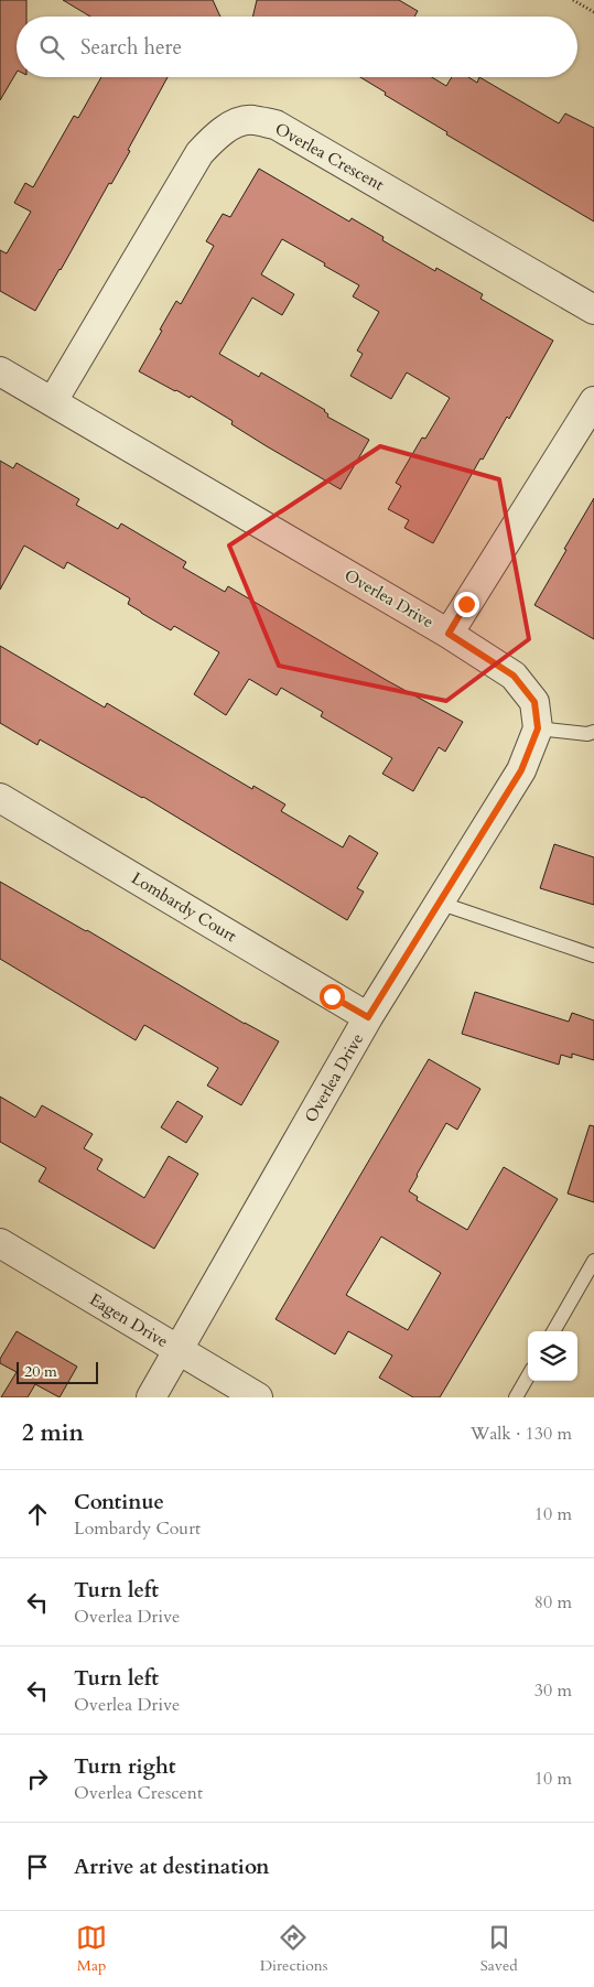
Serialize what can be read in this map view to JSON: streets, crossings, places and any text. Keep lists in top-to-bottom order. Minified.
{"streets":{"street":["Overlea Crescent","Overlea Drive","Lombardy Court","Eagen Drive"]},"crossings":[["Overlea Crescent","Overlea Drive"],["Overlea Drive","Lombardy Court"],["Overlea Drive","Eagen Drive"]],"scale_bar":"20 m","page":{"search":"Search here","scale":"20 m","heading":["2 min","Walk · 130 m"],"list":[["Continue","Lombardy Court","10 m"],["Turn left","Overlea Drive","80 m"],["Turn left","Overlea Drive","30 m"],["Turn right","Overlea Crescent","10 m"],"Arrive at destination"],"nav":["Map","Directions","Saved"]}}
